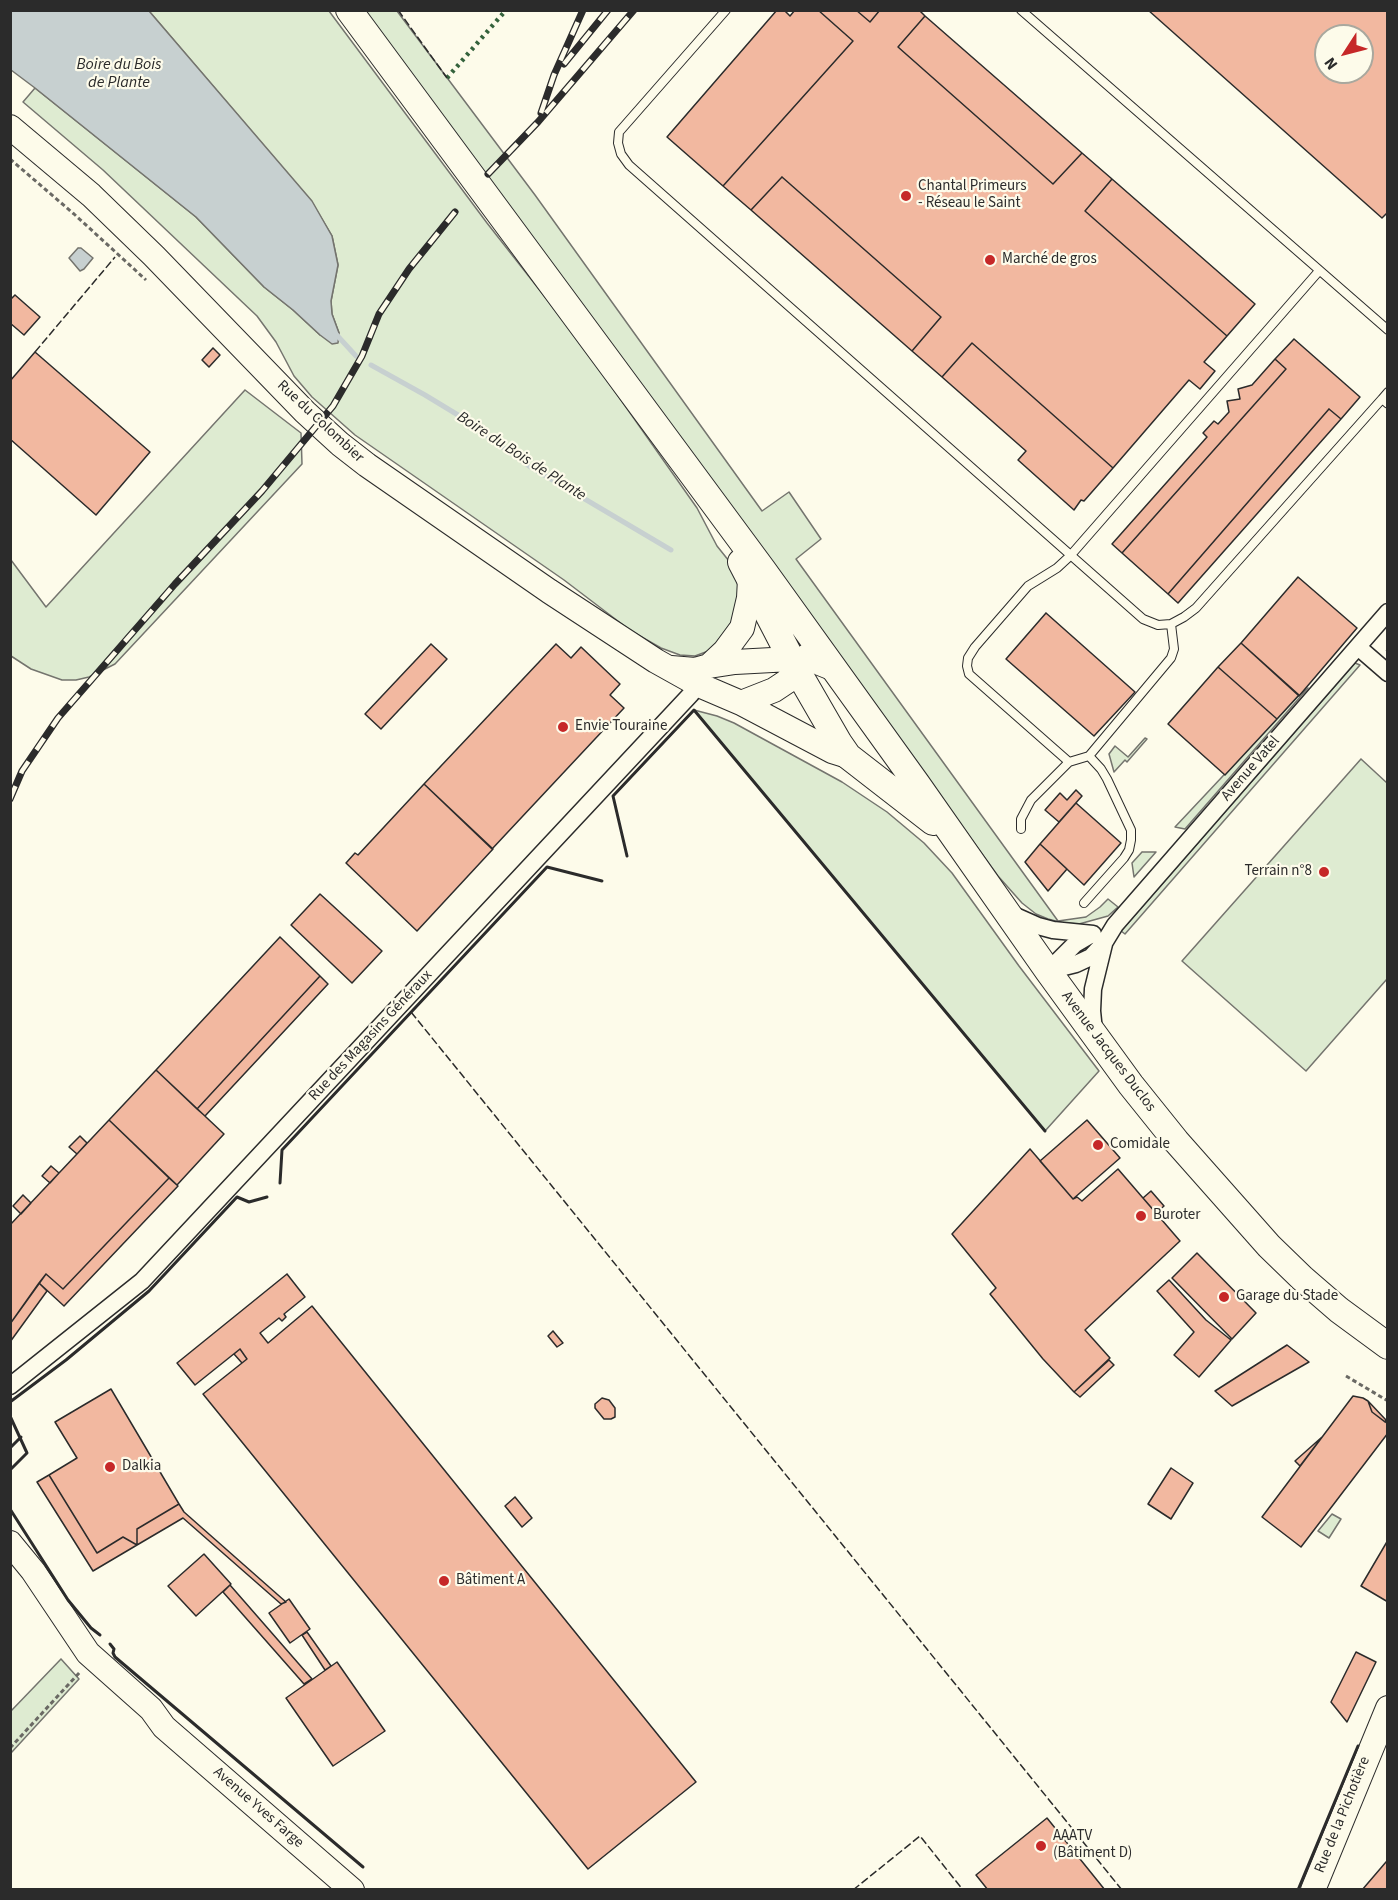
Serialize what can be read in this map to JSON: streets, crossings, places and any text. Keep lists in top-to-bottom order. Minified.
{"streets":{"main road":["Rue du Colombier","Avenue Jacques Duclos","Avenue Yves Farge","Rue de la Pichotière"],"street":["Avenue Vatel","Rue des Magasins Généraux"]},"crossings":[["Rue du Colombier","Rue des Magasins Généraux"],["Avenue Vatel","Avenue Jacques Duclos"]],"water":["Boire du Bois de Plante"],"places":["Chantal Primeurs - Réseau le Saint","Marché de gros","Envie Touraine","Terrain n°8","Comidale","Buroter","Garage du Stade","Dalkia","Bâtiment A","AAATV (Bâtiment D)"],"north":"bottom left"}
